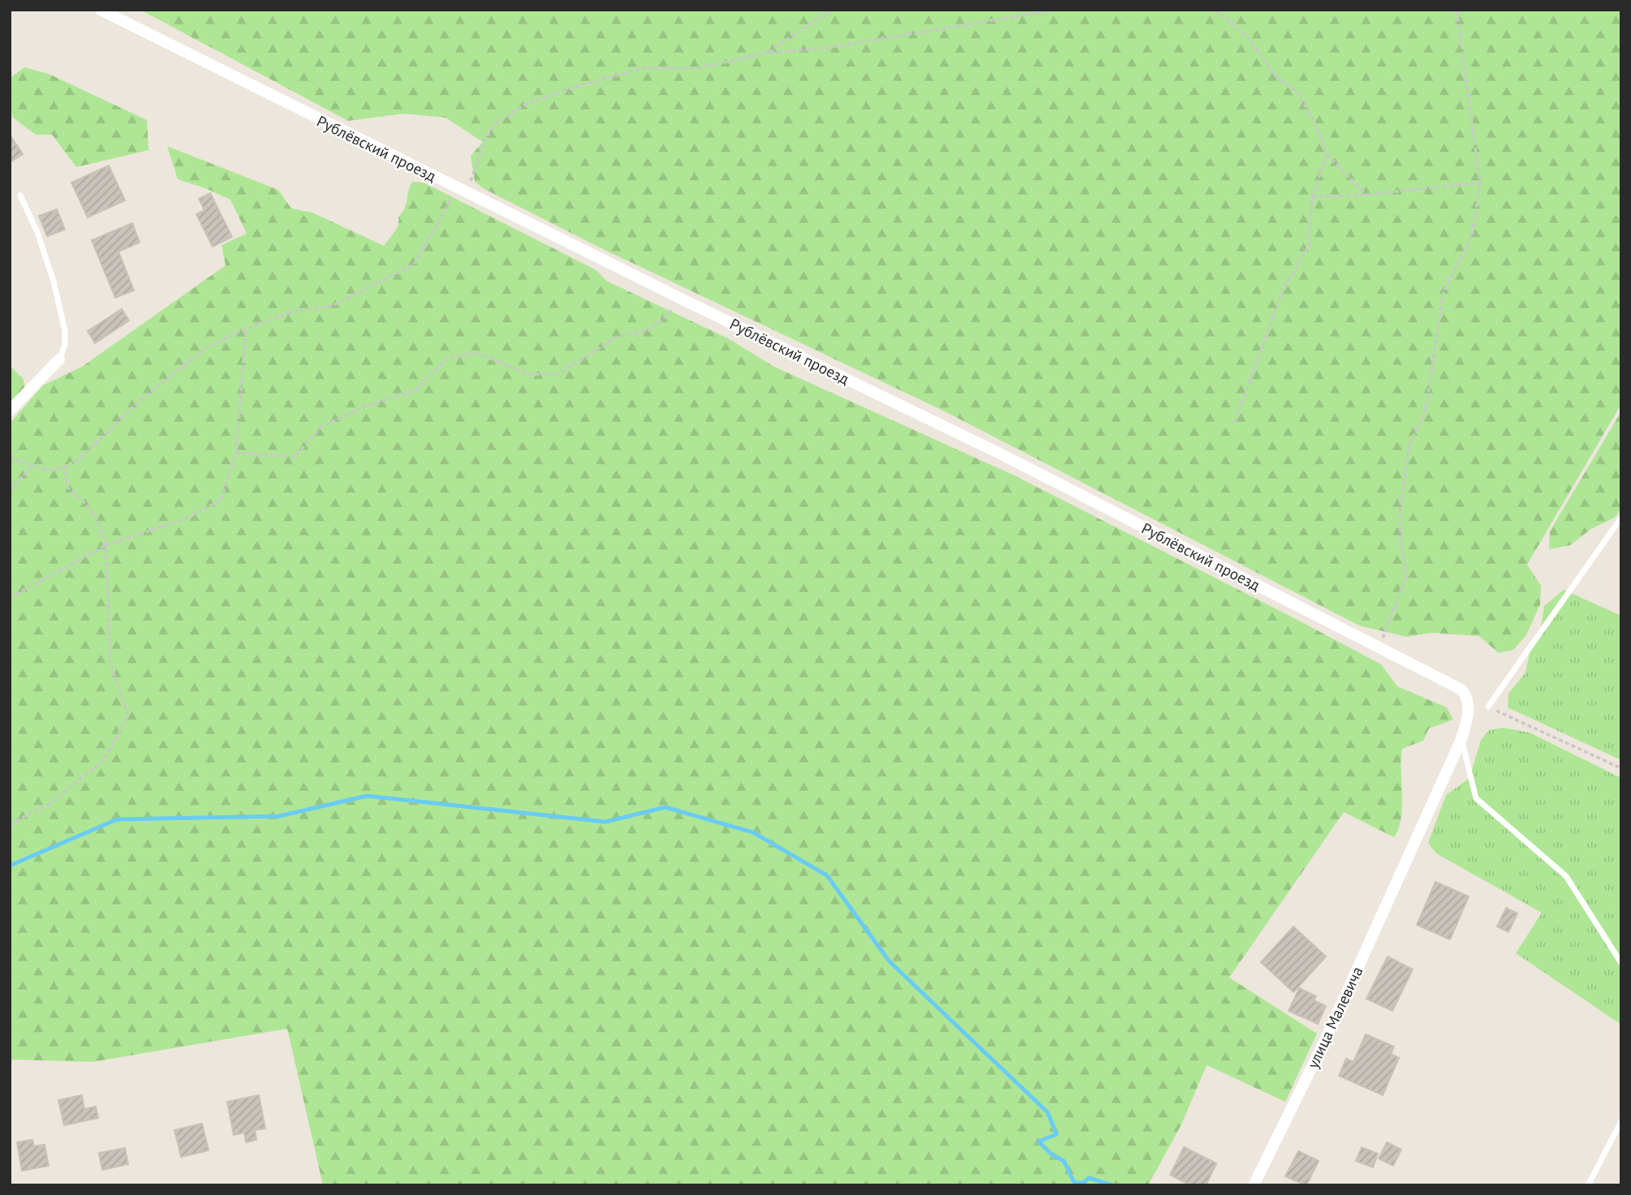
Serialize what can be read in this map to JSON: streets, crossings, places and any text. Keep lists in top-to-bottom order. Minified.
{"streets":{"street":["Рублёвский проезд","улица Малевича"]},"crossings":[["Рублёвский проезд","улица Малевича"]]}
